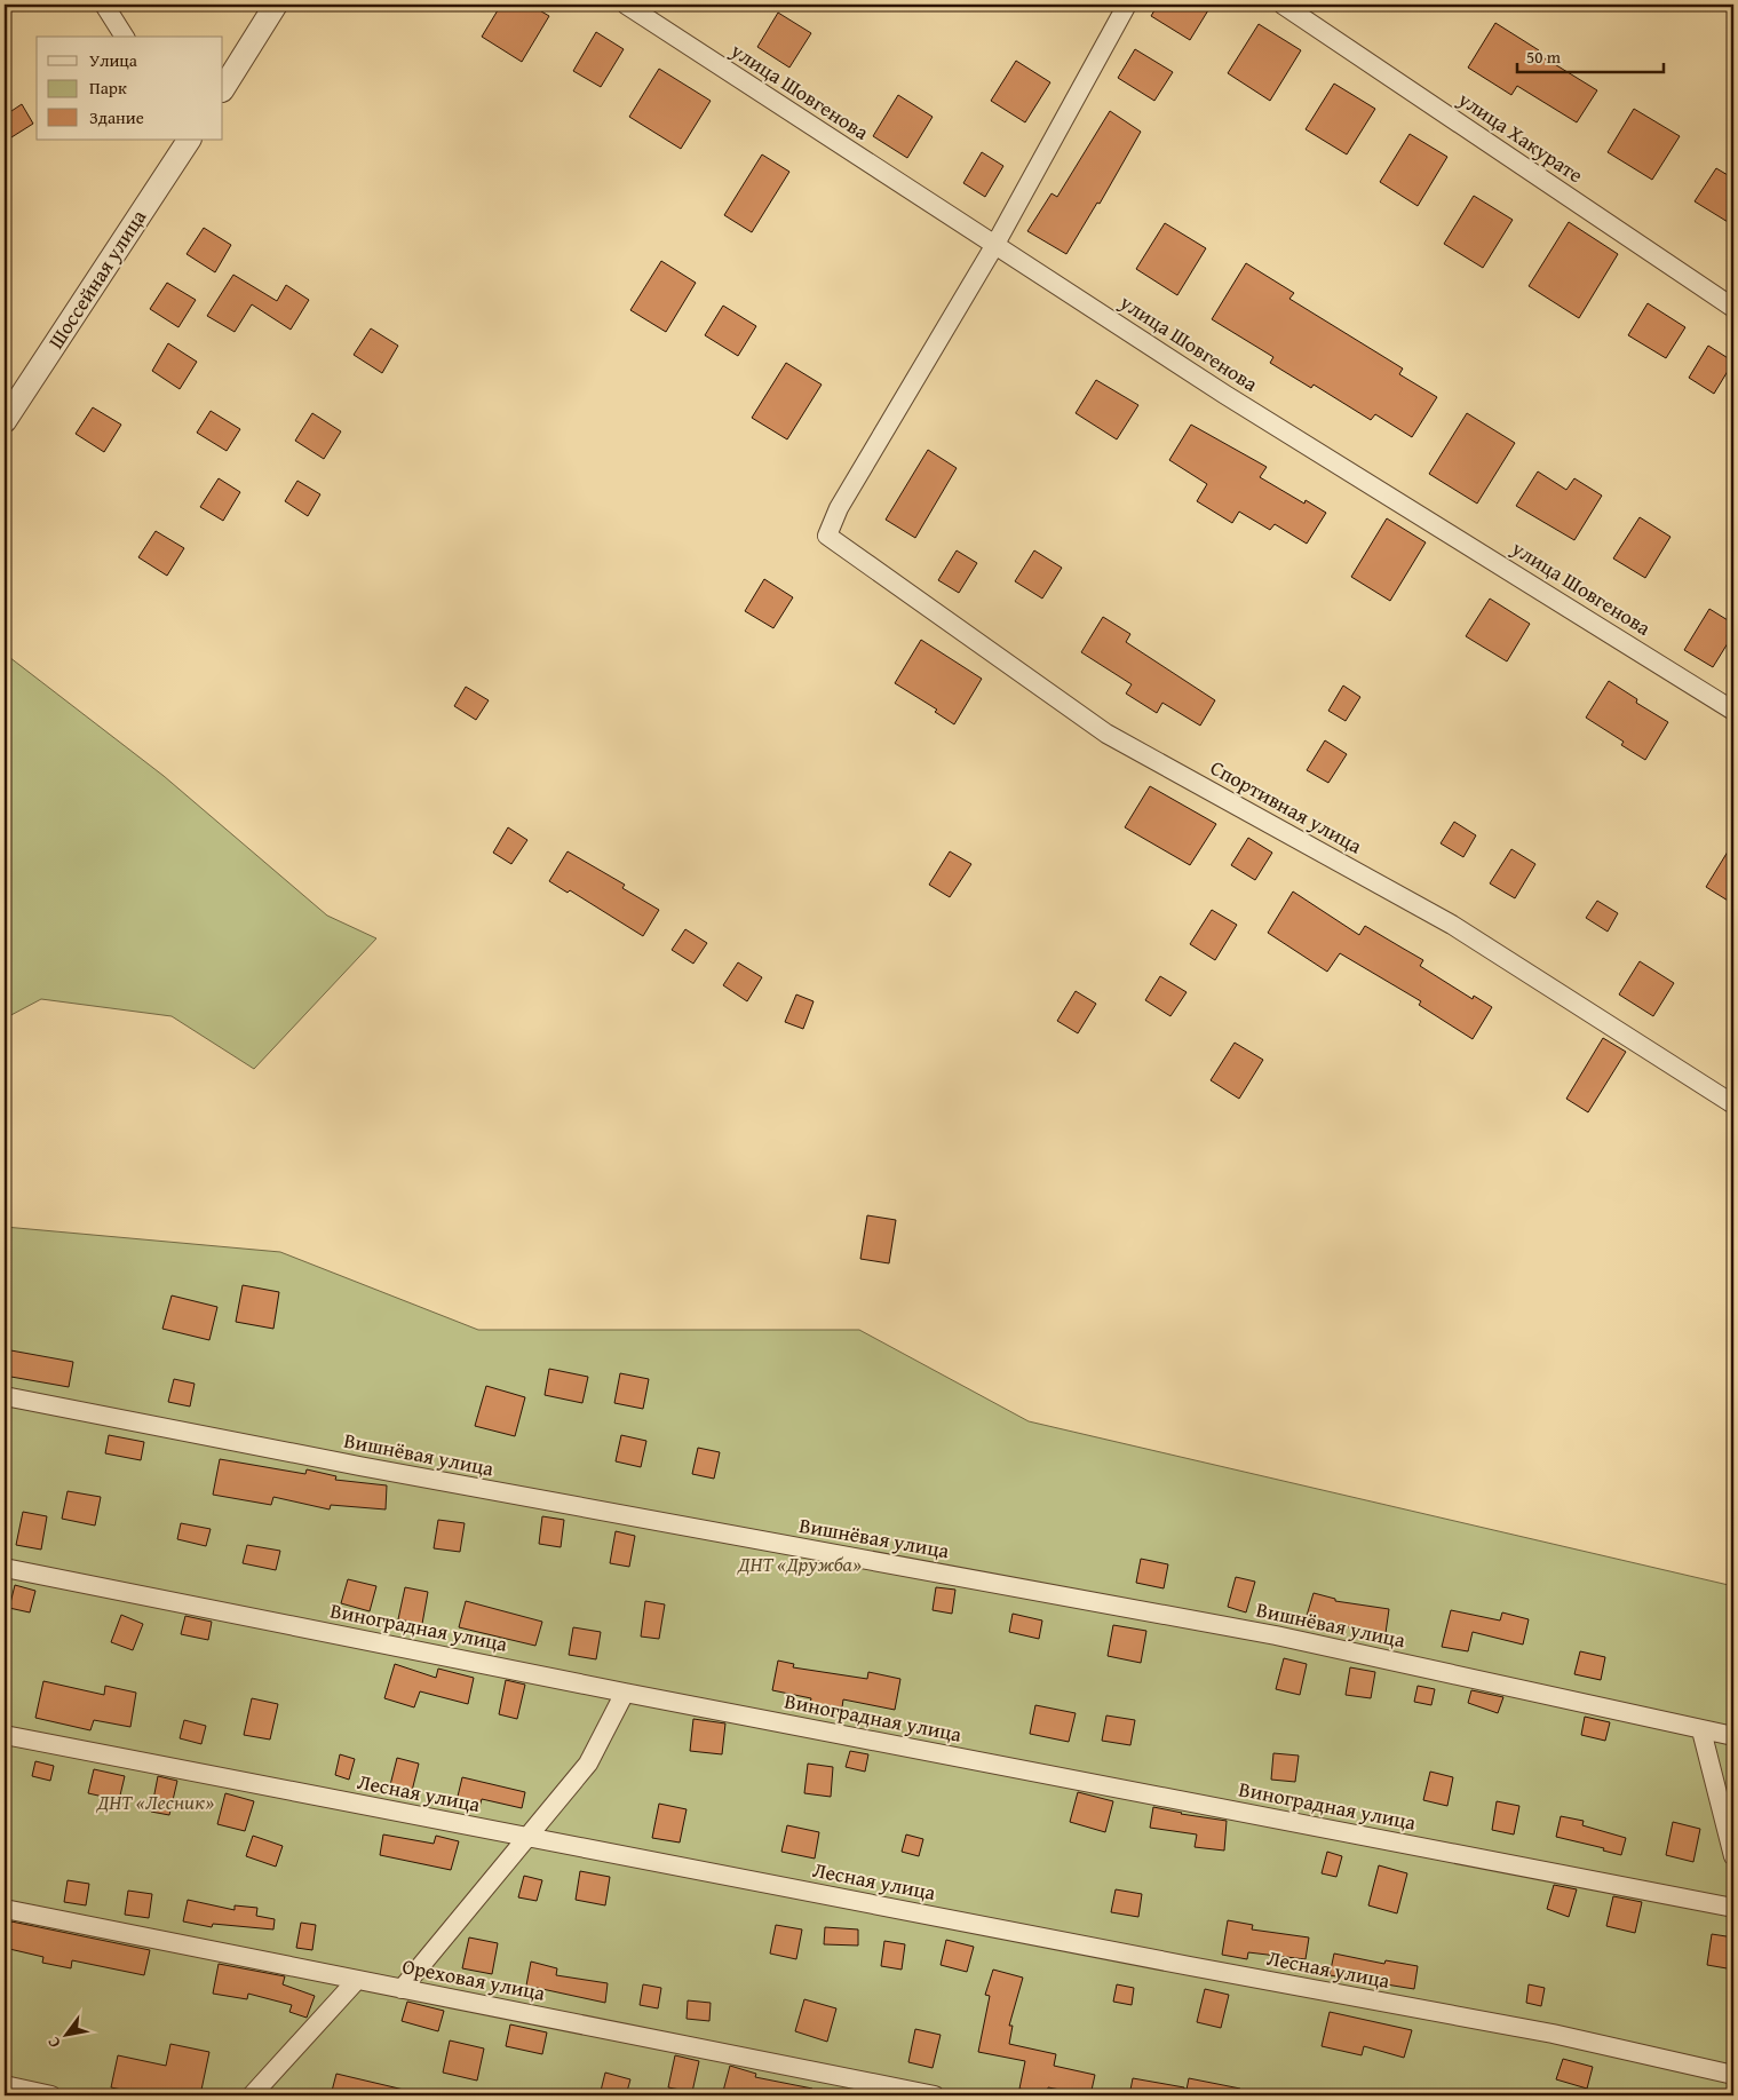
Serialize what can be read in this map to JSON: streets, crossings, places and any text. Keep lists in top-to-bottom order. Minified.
{"streets":{"street":["улица Шовгенова","улица Хакурате","Шоссейная улица","Спортивная улица","Вишнёвая улица","Виноградная улица","Лесная улица","Ореховая улица"]},"crossings":[["улица Шовгенова","Спортивная улица"]],"parks":["ДНТ «Дружба»","ДНТ «Лесник»"],"legend":["Улица","Парк","Здание"],"scale_bar":"50 m","north":"bottom left"}
